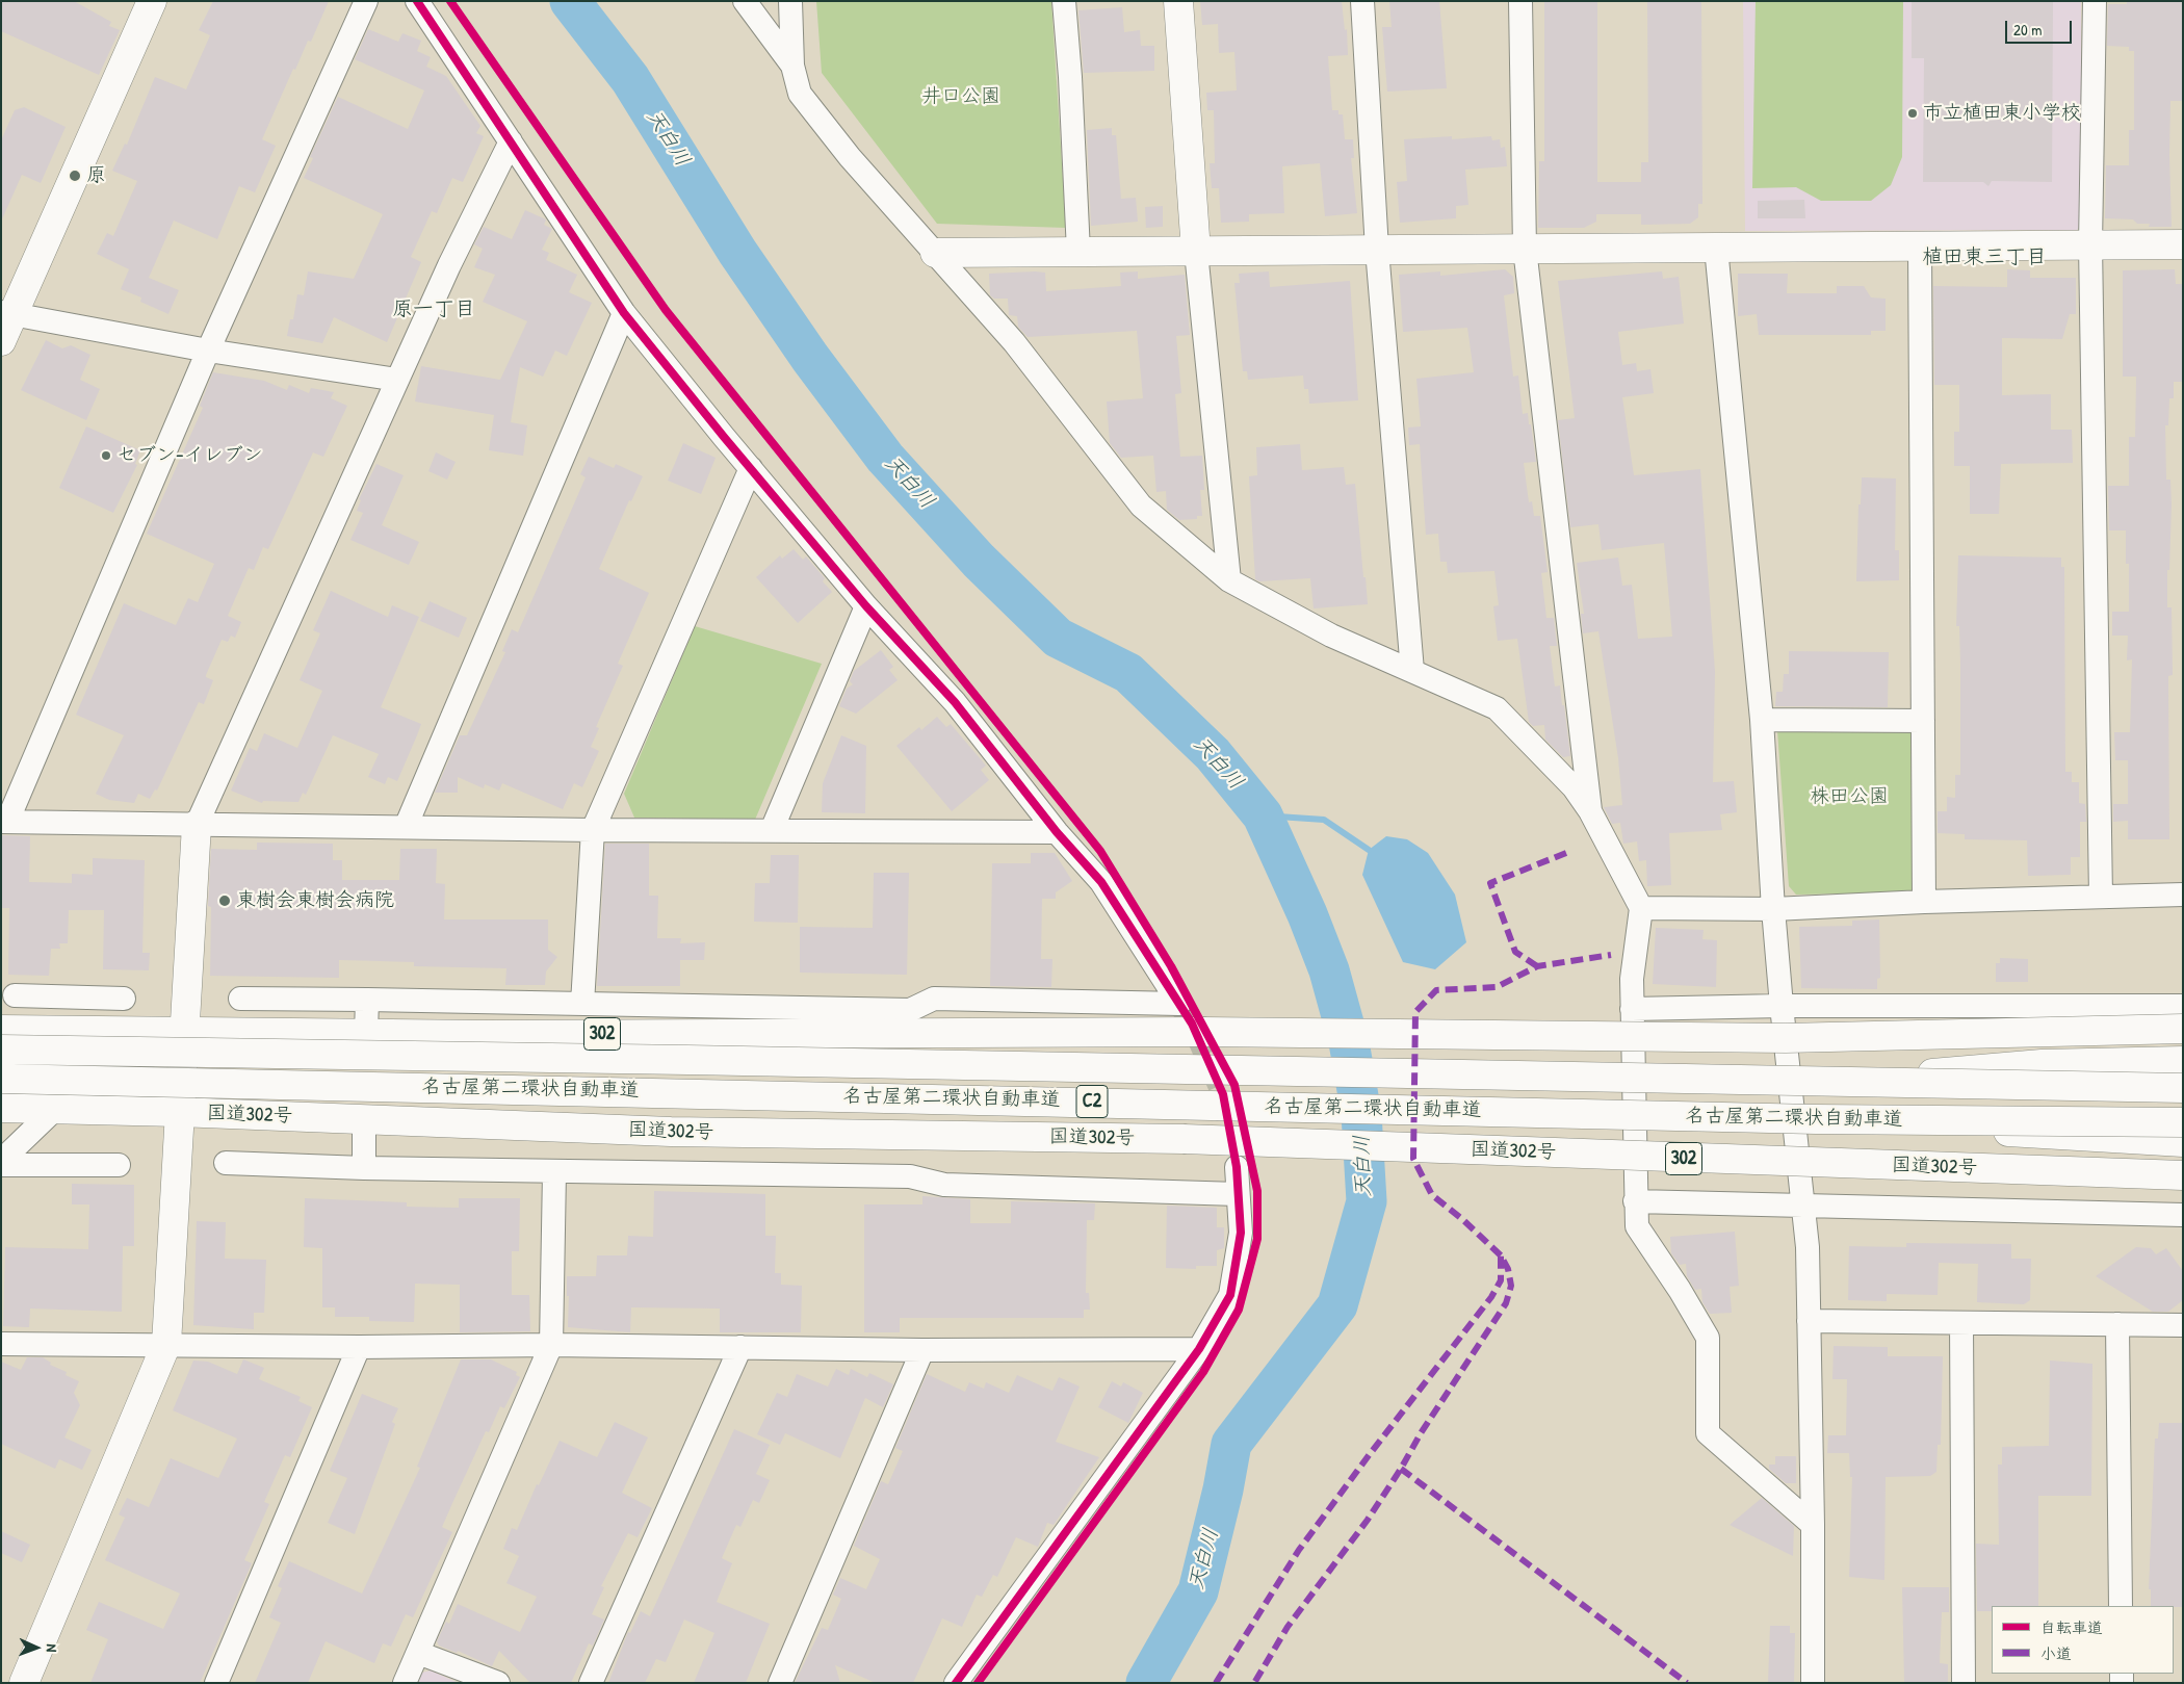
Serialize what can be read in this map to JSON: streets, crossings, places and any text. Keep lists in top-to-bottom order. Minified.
{"streets":{"main road":["302","名古屋第二環状自動車道","C2","国道302号"]},"districts":["植田東三丁目","原一丁目"],"water":["天白川"],"parks":["井口公園","株田公園"],"places":["市立植田東小学校","原","セブン-イレブン","東樹会東樹会病院"],"legend":["自転車道","小道"],"scale_bar":"20 m","north":"right"}
